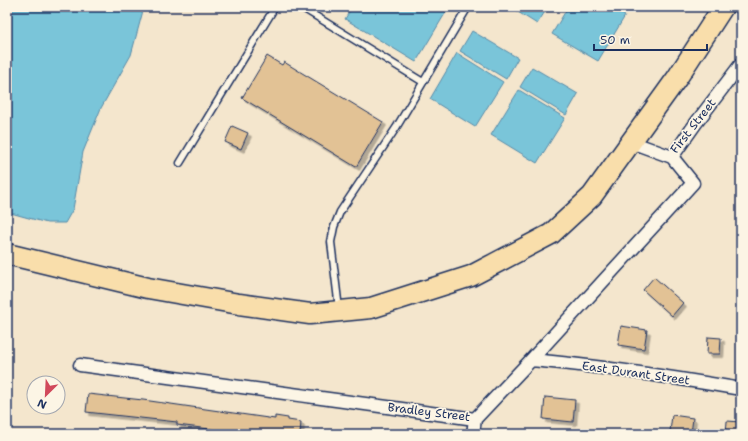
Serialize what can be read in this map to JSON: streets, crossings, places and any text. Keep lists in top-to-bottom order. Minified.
{"streets":{"street":["First Street","East Durant Street","Bradley Street"]},"crossings":[["First Street","Bradley Street"],["East Durant Street","Bradley Street"]],"scale_bar":"50 m","north":"bottom left"}
